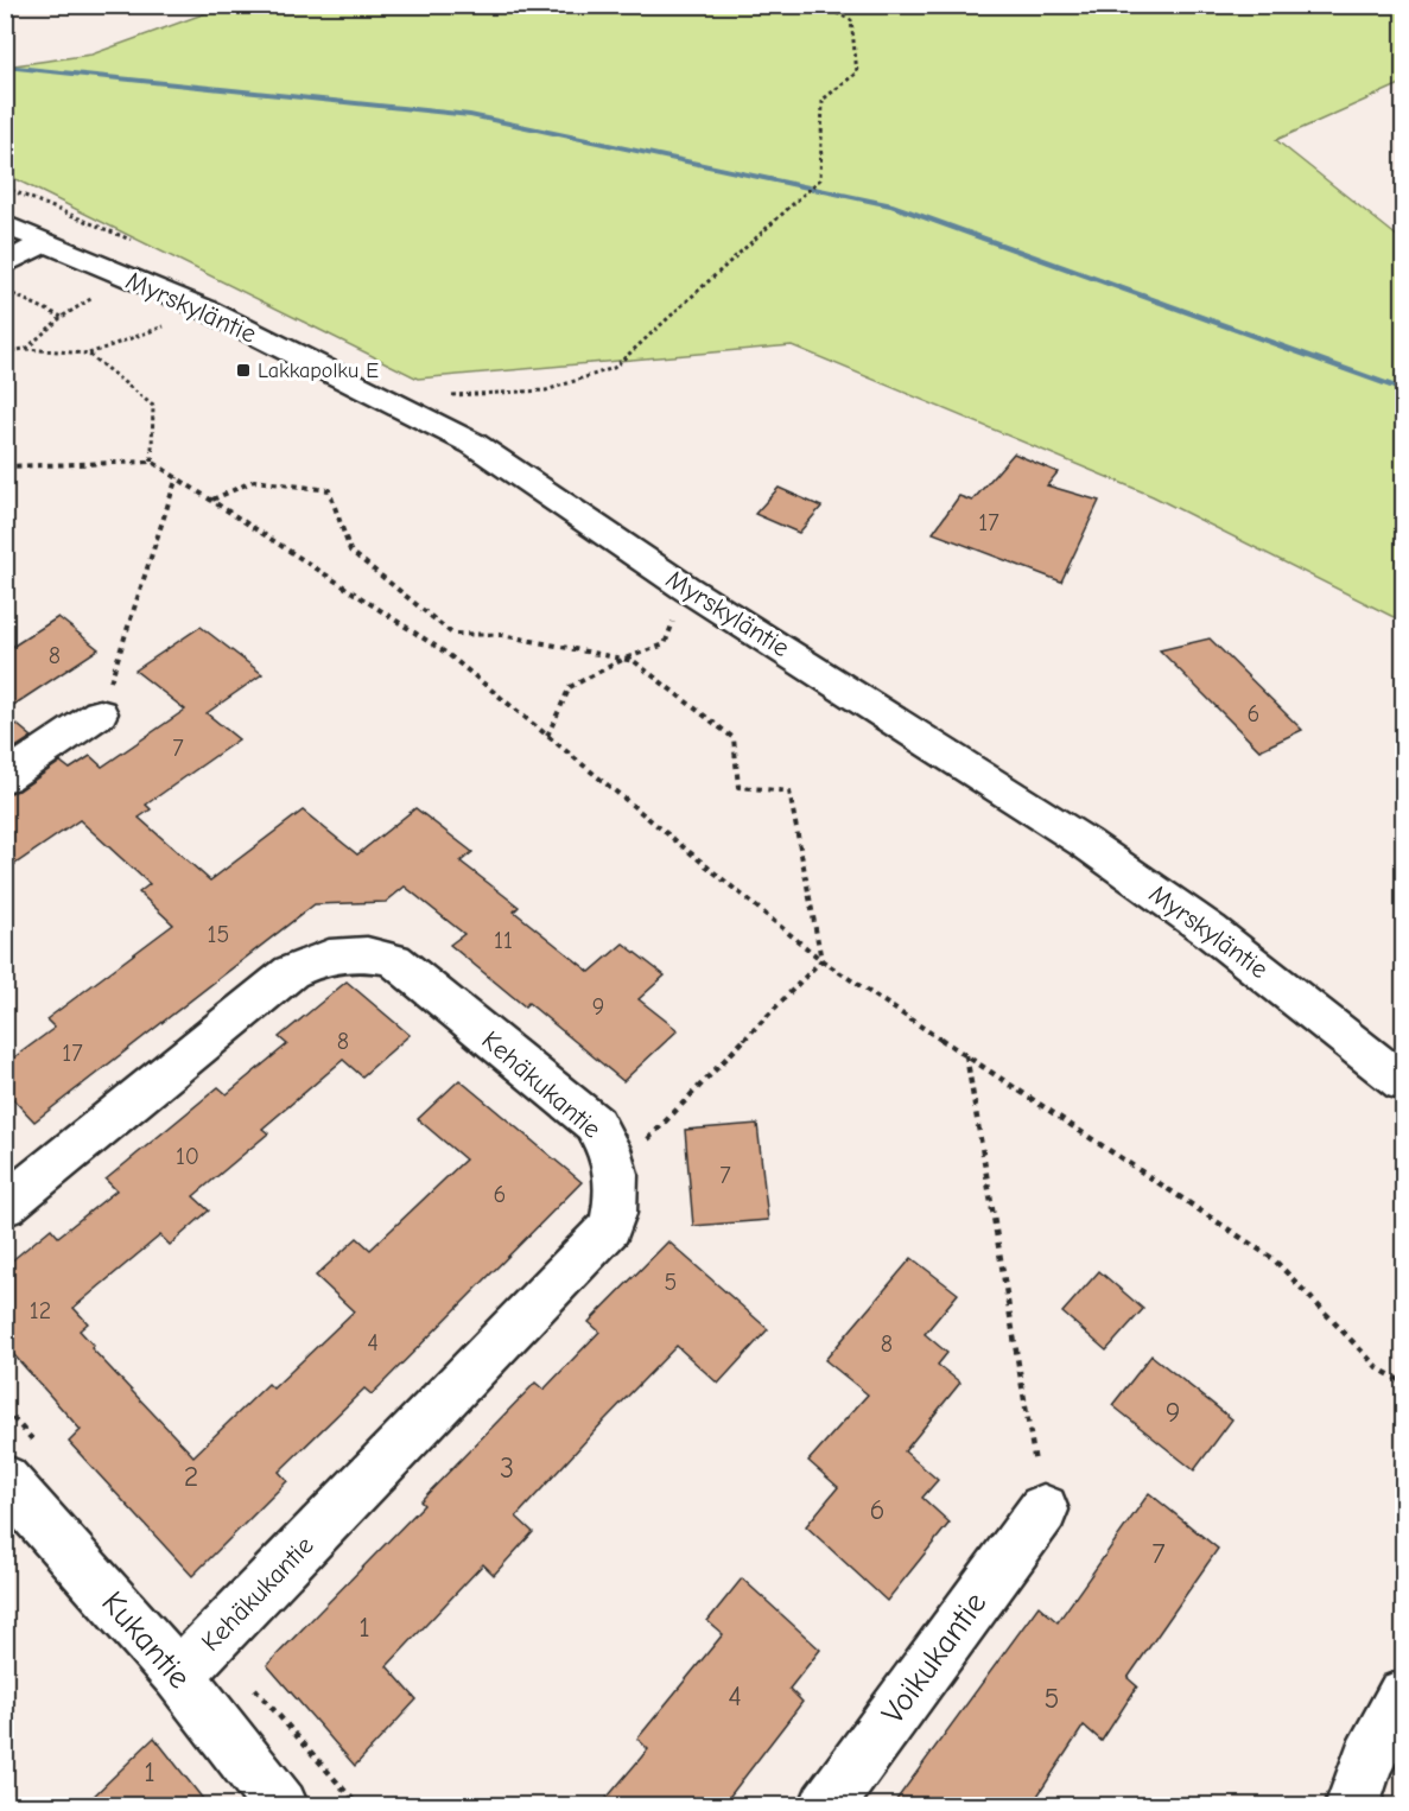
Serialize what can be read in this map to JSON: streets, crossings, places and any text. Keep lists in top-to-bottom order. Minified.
{"streets":{"street":["Myrskyläntie","Kehäkukantie","Kukantie","Voikukantie"]},"crossings":[["Kehäkukantie","Kukantie"]],"places":{"transit":["Lakkapolku E"]},"house_numbers":["17","8","6","7","15","11","9","8","17","10","7","6","5","12","4","8","9","3","2","6","7","1","4","5","1"]}
